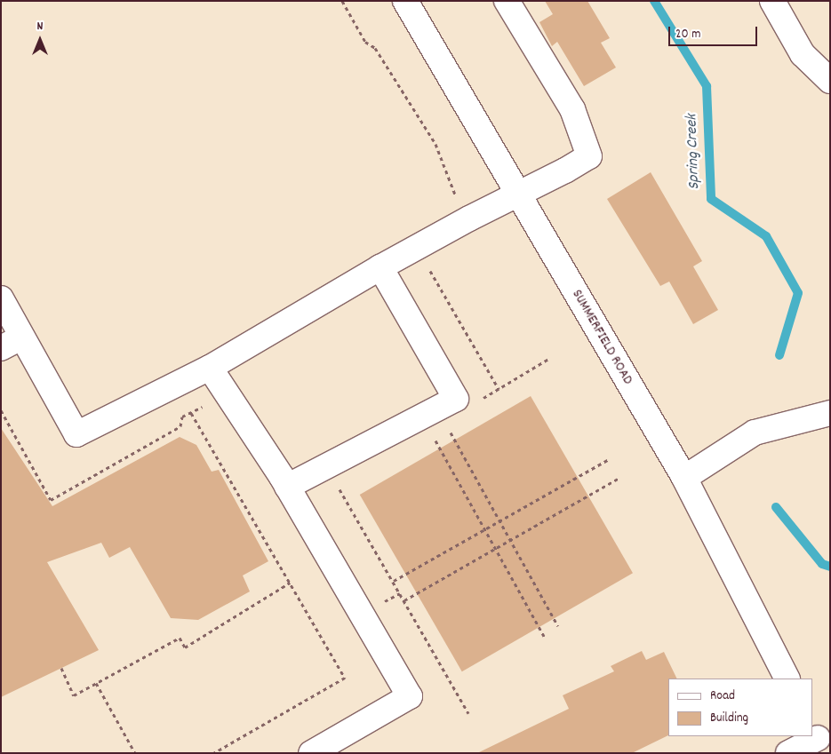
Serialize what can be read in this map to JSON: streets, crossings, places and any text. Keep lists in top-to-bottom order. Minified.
{"streets":{"street":["SUMMERFIELD ROAD"]},"water":["Spring Creek"],"legend":["Road","Building"],"scale_bar":"20 m","north":"top"}
